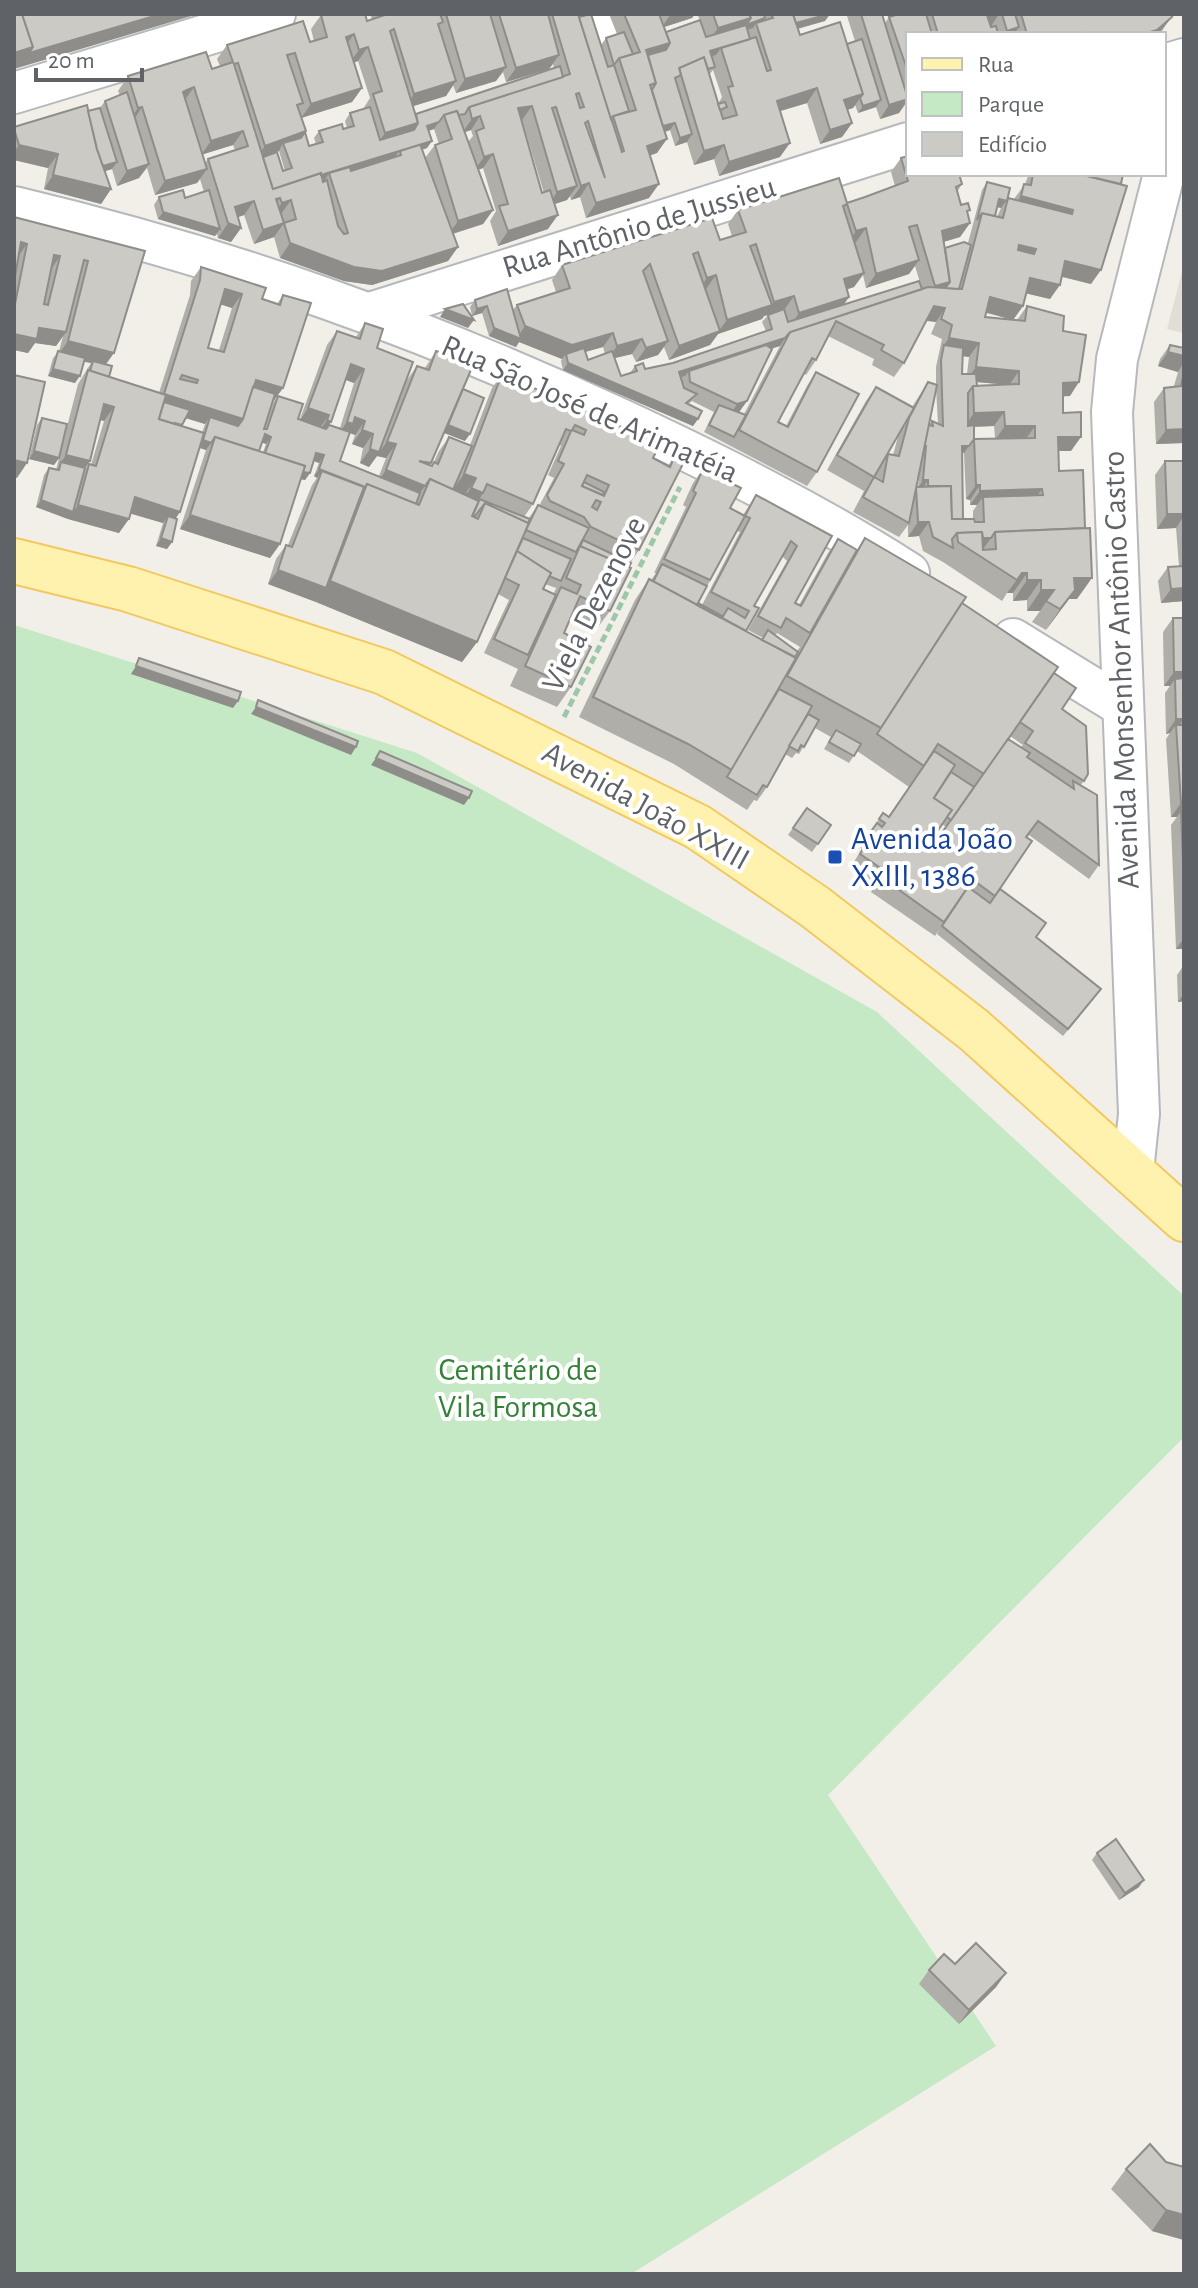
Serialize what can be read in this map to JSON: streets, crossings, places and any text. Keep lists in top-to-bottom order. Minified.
{"streets":{"main road":["Avenida João XXIII"],"street":["Rua Antônio de Jussieu","Rua São José de Arimatéia","Avenida Monsenhor Antônio Castro"],"path":["Viela Dezenove"]},"crossings":[["Rua Antônio de Jussieu","Rua São José de Arimatéia"],["Viela Dezenove","Avenida João XXIII"],["Avenida Monsenhor Antônio Castro","Avenida João XXIII"]],"parks":["Cemitério de Vila Formosa"],"places":{"transit":["Avenida João XxIII, 1386"]},"legend":["Rua","Parque","Edifício"],"scale_bar":"20 m"}
